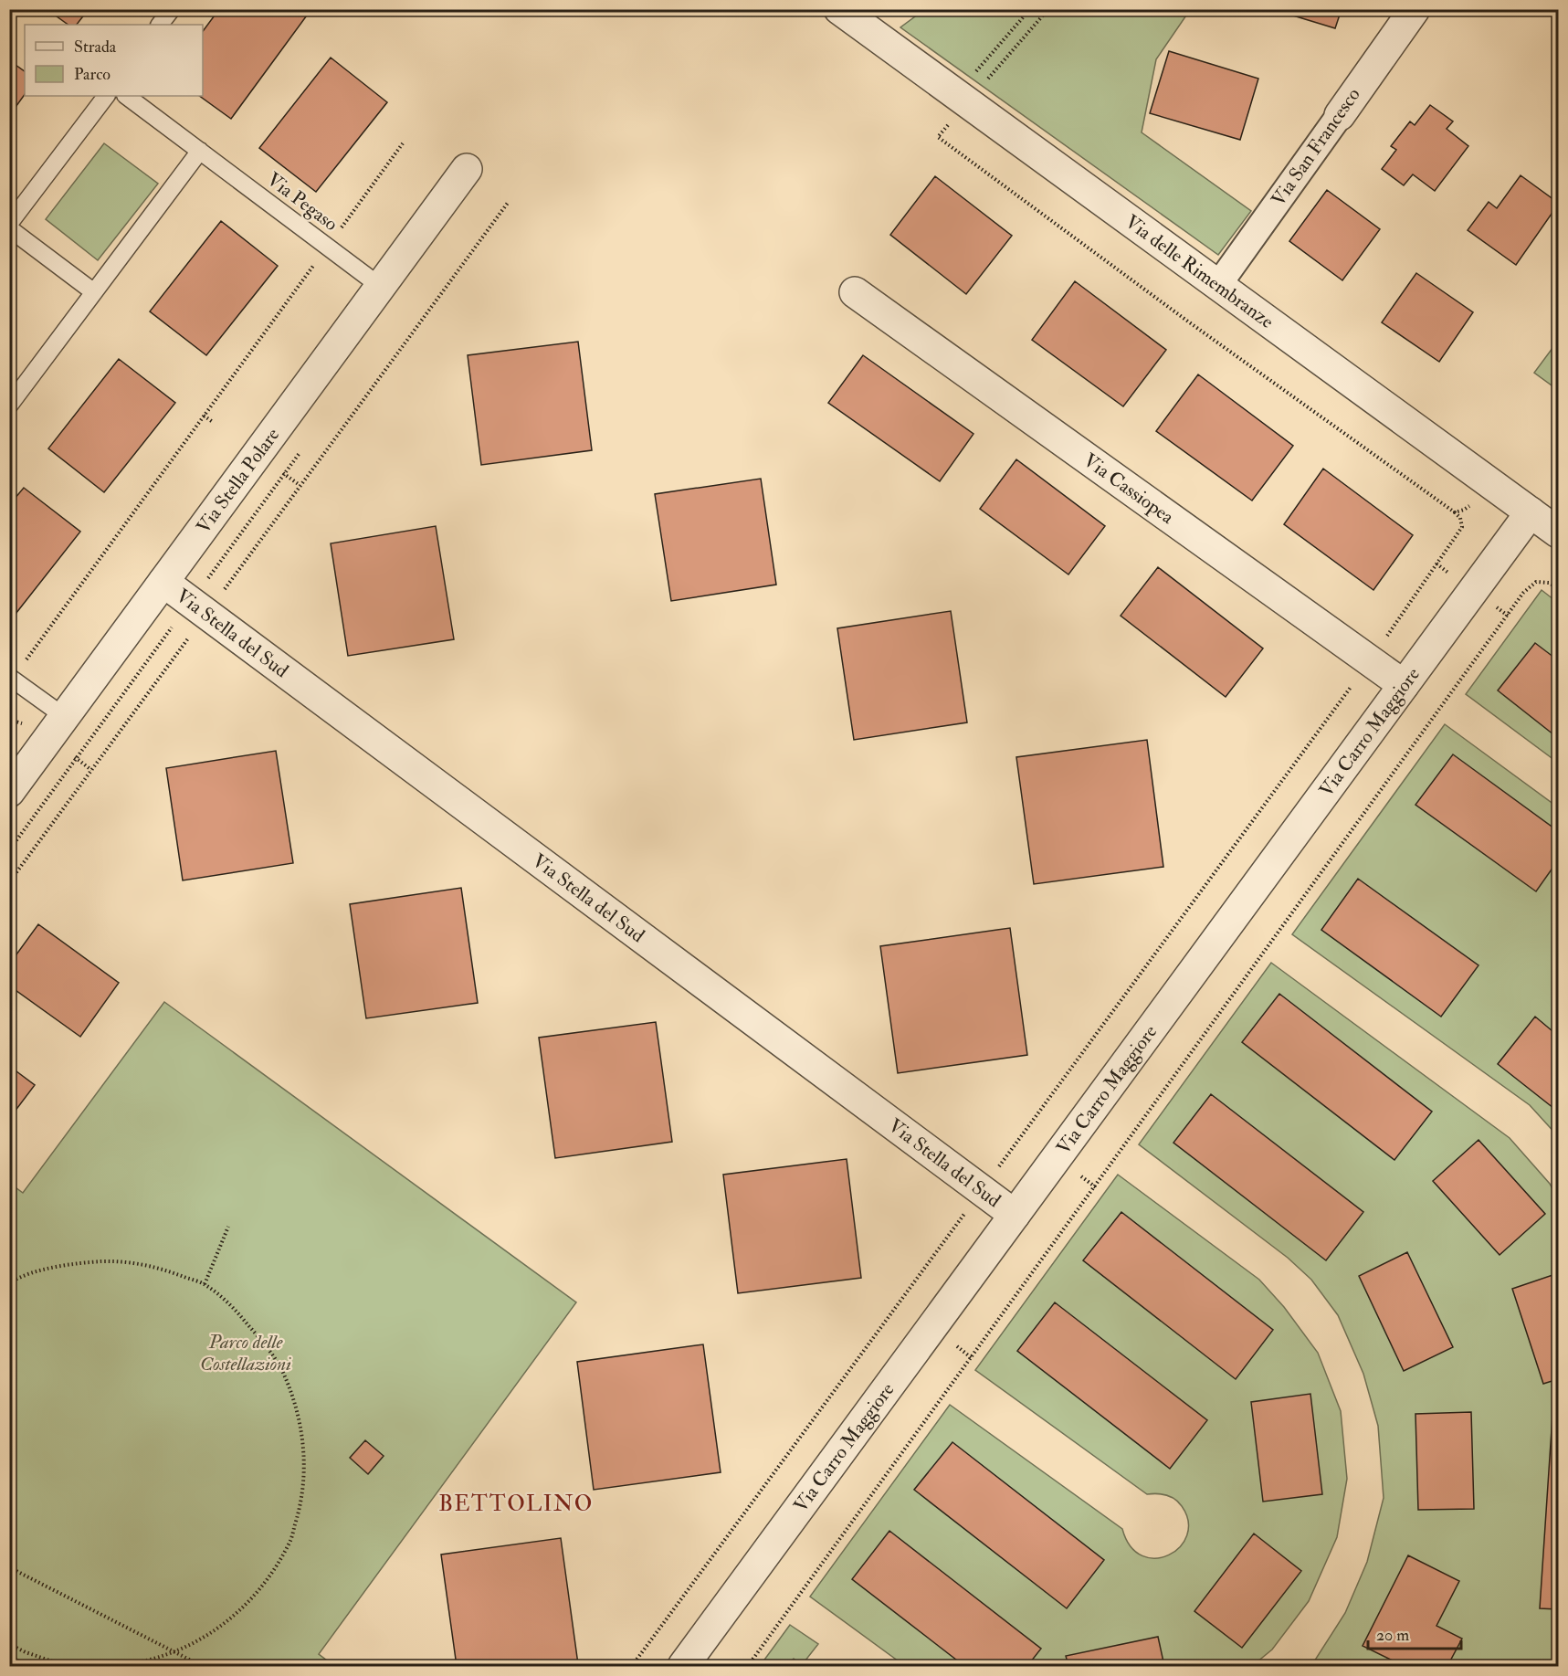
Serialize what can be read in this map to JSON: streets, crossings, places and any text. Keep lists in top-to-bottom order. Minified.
{"streets":{"street":["Via San Francesco","Via delle Rimembranze","Via Stella Polare","Via Cassiopea","Via Stella del Sud","Via Carro Maggiore"],"lane":["Via Pegaso"]},"crossings":[["Via San Francesco","Via delle Rimembranze"],["Via Pegaso","Via Stella Polare"],["Via delle Rimembranze","Via Carro Maggiore"],["Via Stella Polare","Via Stella del Sud"],["Via Cassiopea","Via Carro Maggiore"],["Via Stella del Sud","Via Carro Maggiore"]],"districts":["BETTOLINO"],"parks":["Parco delle Costellazioni"],"legend":["Strada","Parco"],"scale_bar":"20 m"}
